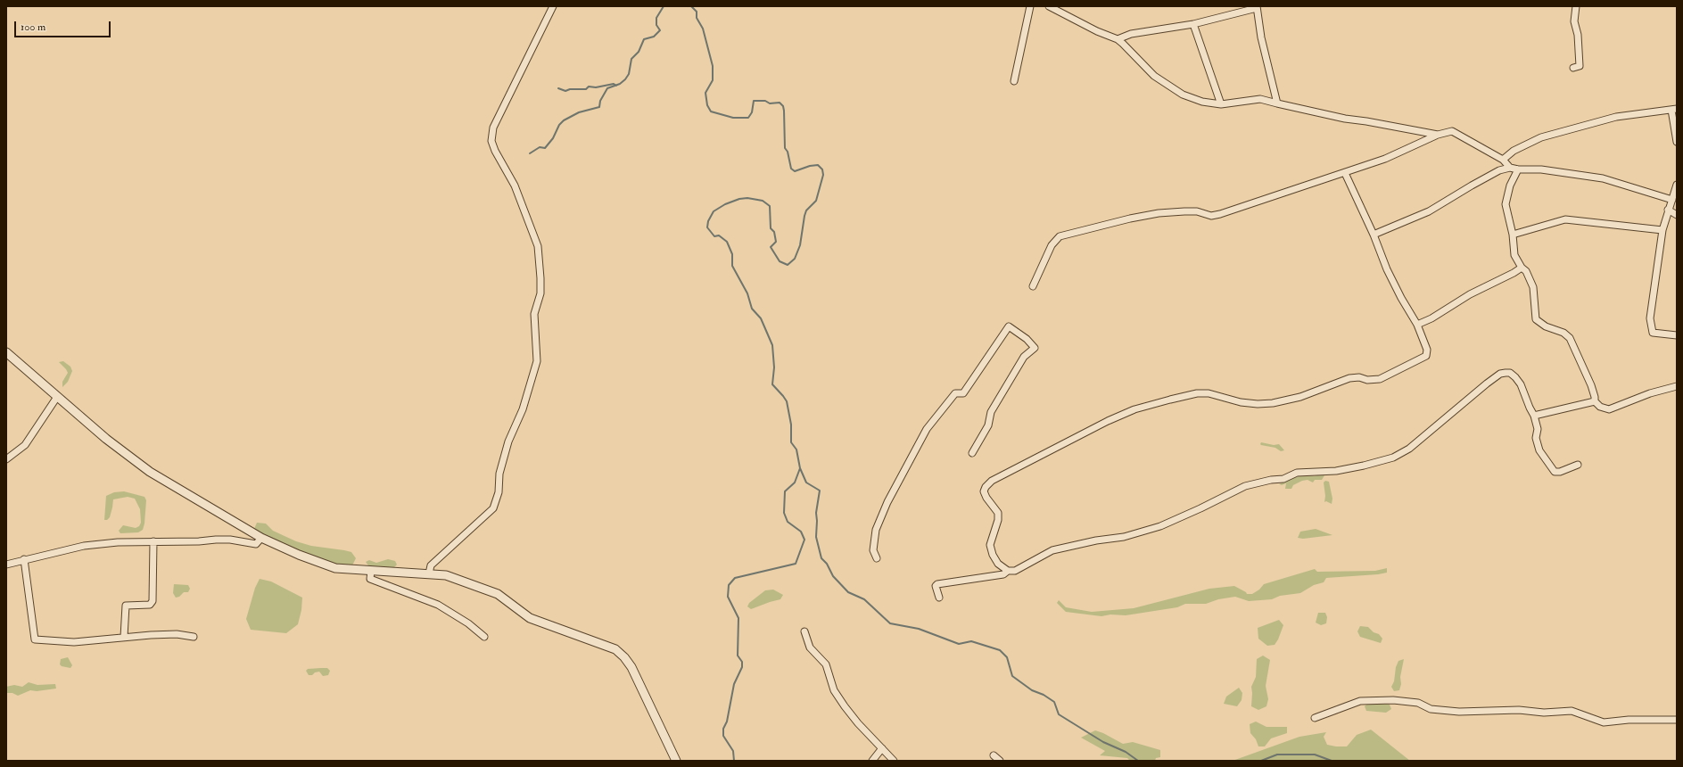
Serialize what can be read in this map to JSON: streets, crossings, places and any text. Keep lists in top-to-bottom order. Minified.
{"scale_bar":"100 m"}
